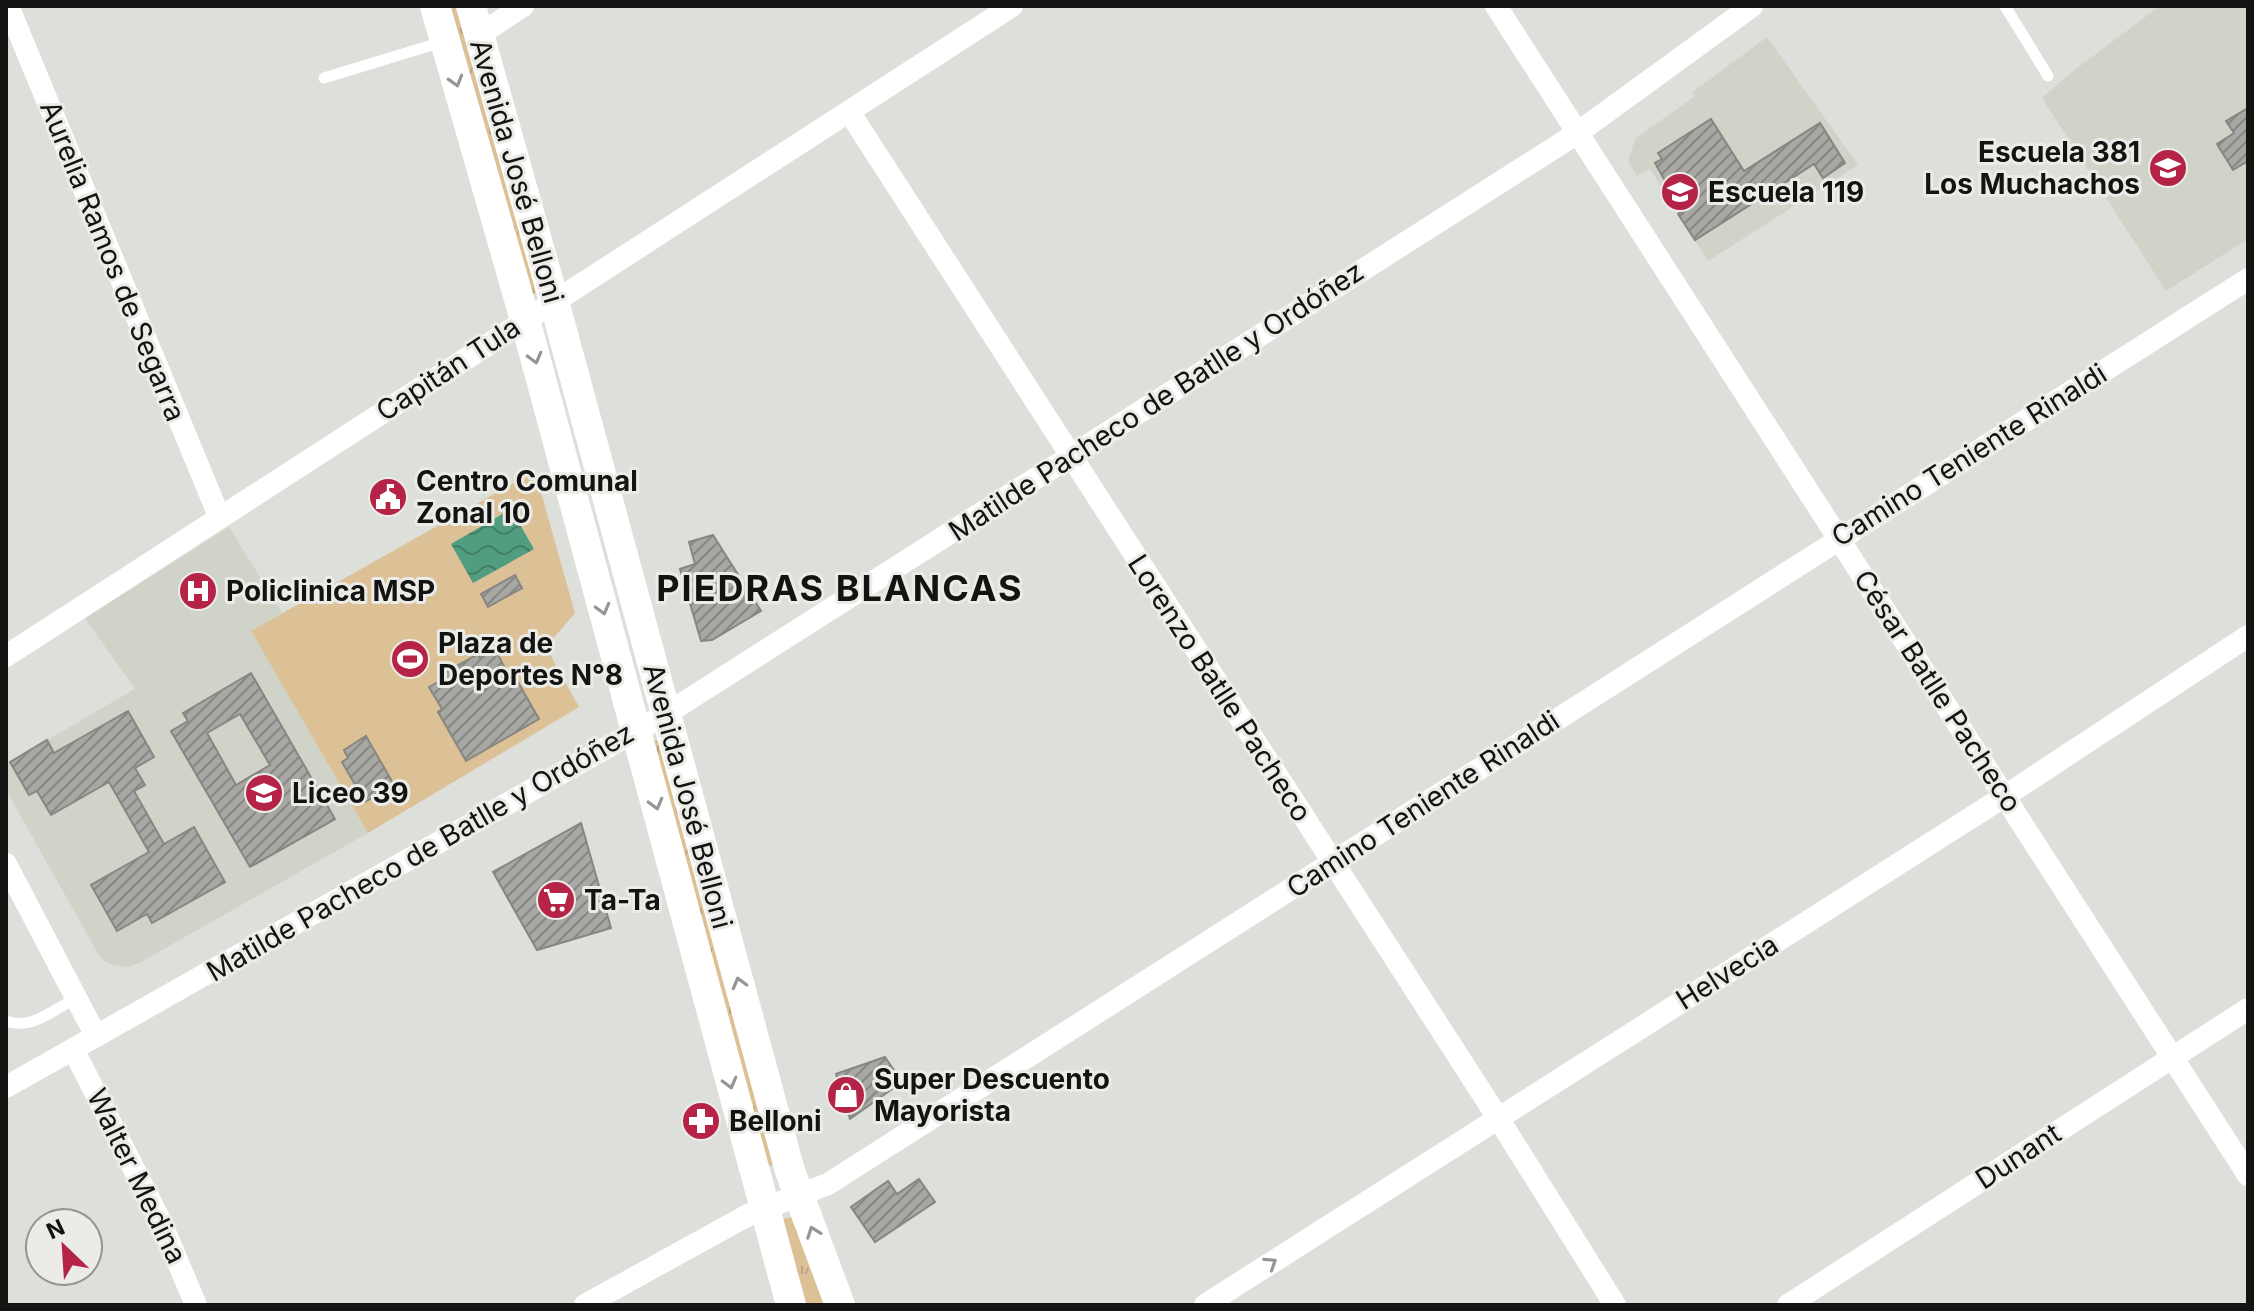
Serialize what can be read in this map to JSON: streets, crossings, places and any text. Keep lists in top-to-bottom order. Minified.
{"streets":{"main road":["Avenida José Belloni"],"street":["Aurelia Ramos de Segarra","Capitán Tula","Matilde Pacheco de Batlle y Ordóñez","Camino Teniente Rinaldi","Lorenzo Batlle Pacheco","César Batlle Pacheco","Helvecia","Dunant","Walter Medina"]},"crossings":[["Avenida José Belloni","Capitán Tula"],["Avenida José Belloni","Matilde Pacheco de Batlle y Ordóñez"],["Avenida José Belloni","Camino Teniente Rinaldi"],["Aurelia Ramos de Segarra","Capitán Tula"],["Capitán Tula","Lorenzo Batlle Pacheco"],["Matilde Pacheco de Batlle y Ordóñez","Lorenzo Batlle Pacheco"],["Matilde Pacheco de Batlle y Ordóñez","César Batlle Pacheco"],["Matilde Pacheco de Batlle y Ordóñez","Walter Medina"],["Camino Teniente Rinaldi","Lorenzo Batlle Pacheco"],["Camino Teniente Rinaldi","César Batlle Pacheco"],["Lorenzo Batlle Pacheco","Helvecia"],["César Batlle Pacheco","Helvecia"],["César Batlle Pacheco","Dunant"]],"districts":["PIEDRAS BLANCAS"],"places":{"school or university":["Escuela 381 Los Muchachos","Escuela 119","Liceo 39"],"public building":["Centro Comunal Zonal 10"],"hospital":["Policlinica MSP"],"sports":["Plaza de Deportes N°8"],"supermarket":["Ta-Ta"],"shop":["Super Descuento Mayorista"],"pharmacy":["Belloni"]},"north":"top left"}
